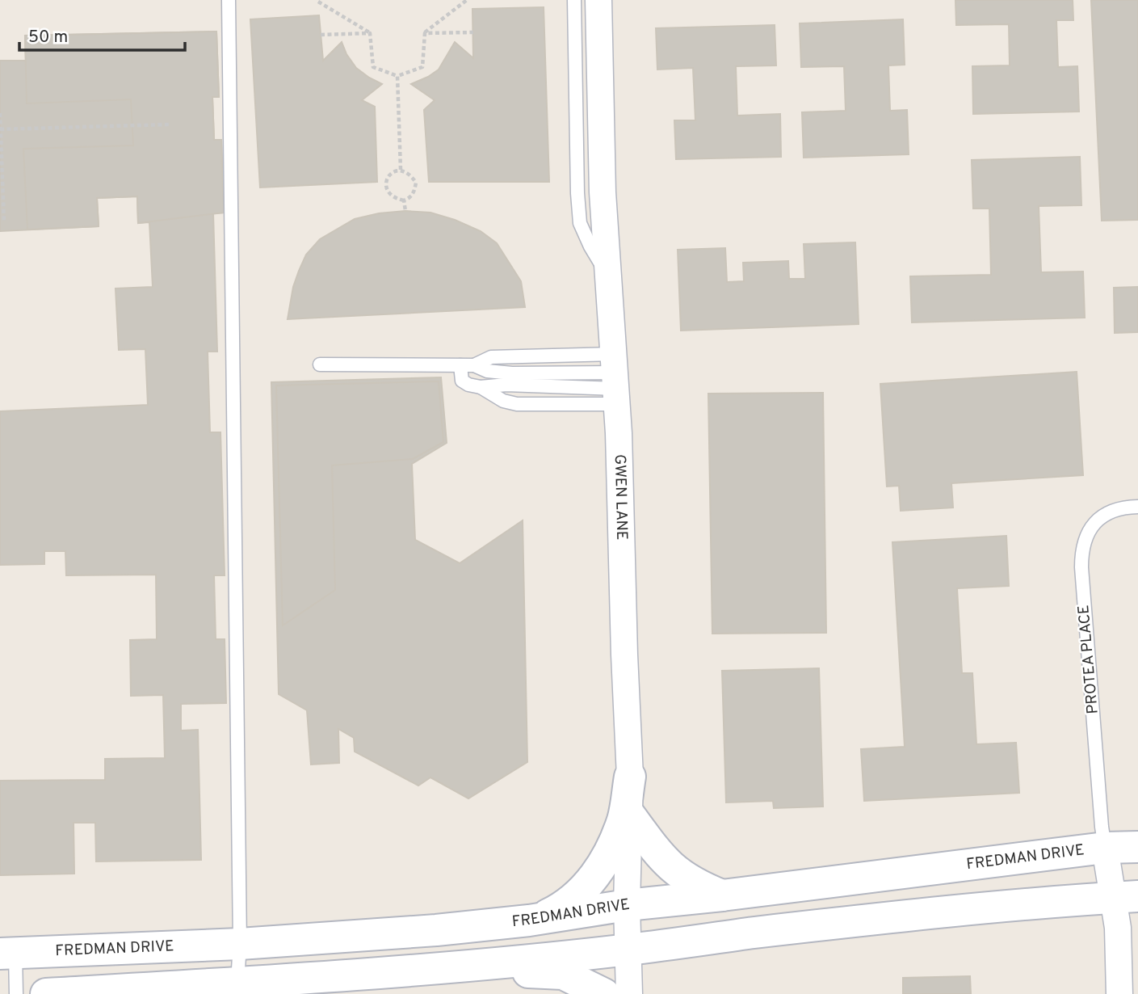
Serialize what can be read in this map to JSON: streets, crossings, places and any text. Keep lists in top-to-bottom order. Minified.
{"streets":{"street":["GWEN LANE","FREDMAN DRIVE"],"lane":["PROTEA PLACE"]},"crossings":[["GWEN LANE","FREDMAN DRIVE"],["PROTEA PLACE","FREDMAN DRIVE"]],"scale_bar":"50 m"}
